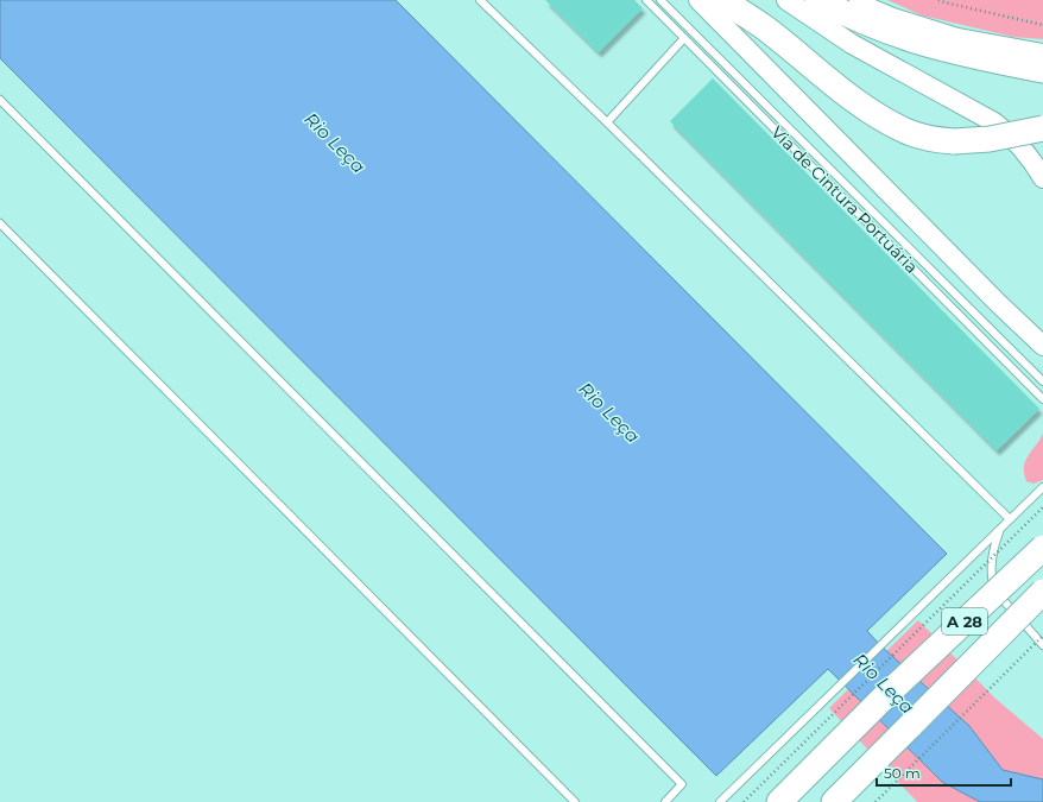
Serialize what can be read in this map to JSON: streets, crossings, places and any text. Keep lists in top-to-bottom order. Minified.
{"streets":{"highway":["A 28"],"lane":["Via de Cintura Portuária"]},"water":["Rio Leça"],"scale_bar":"50 m"}
